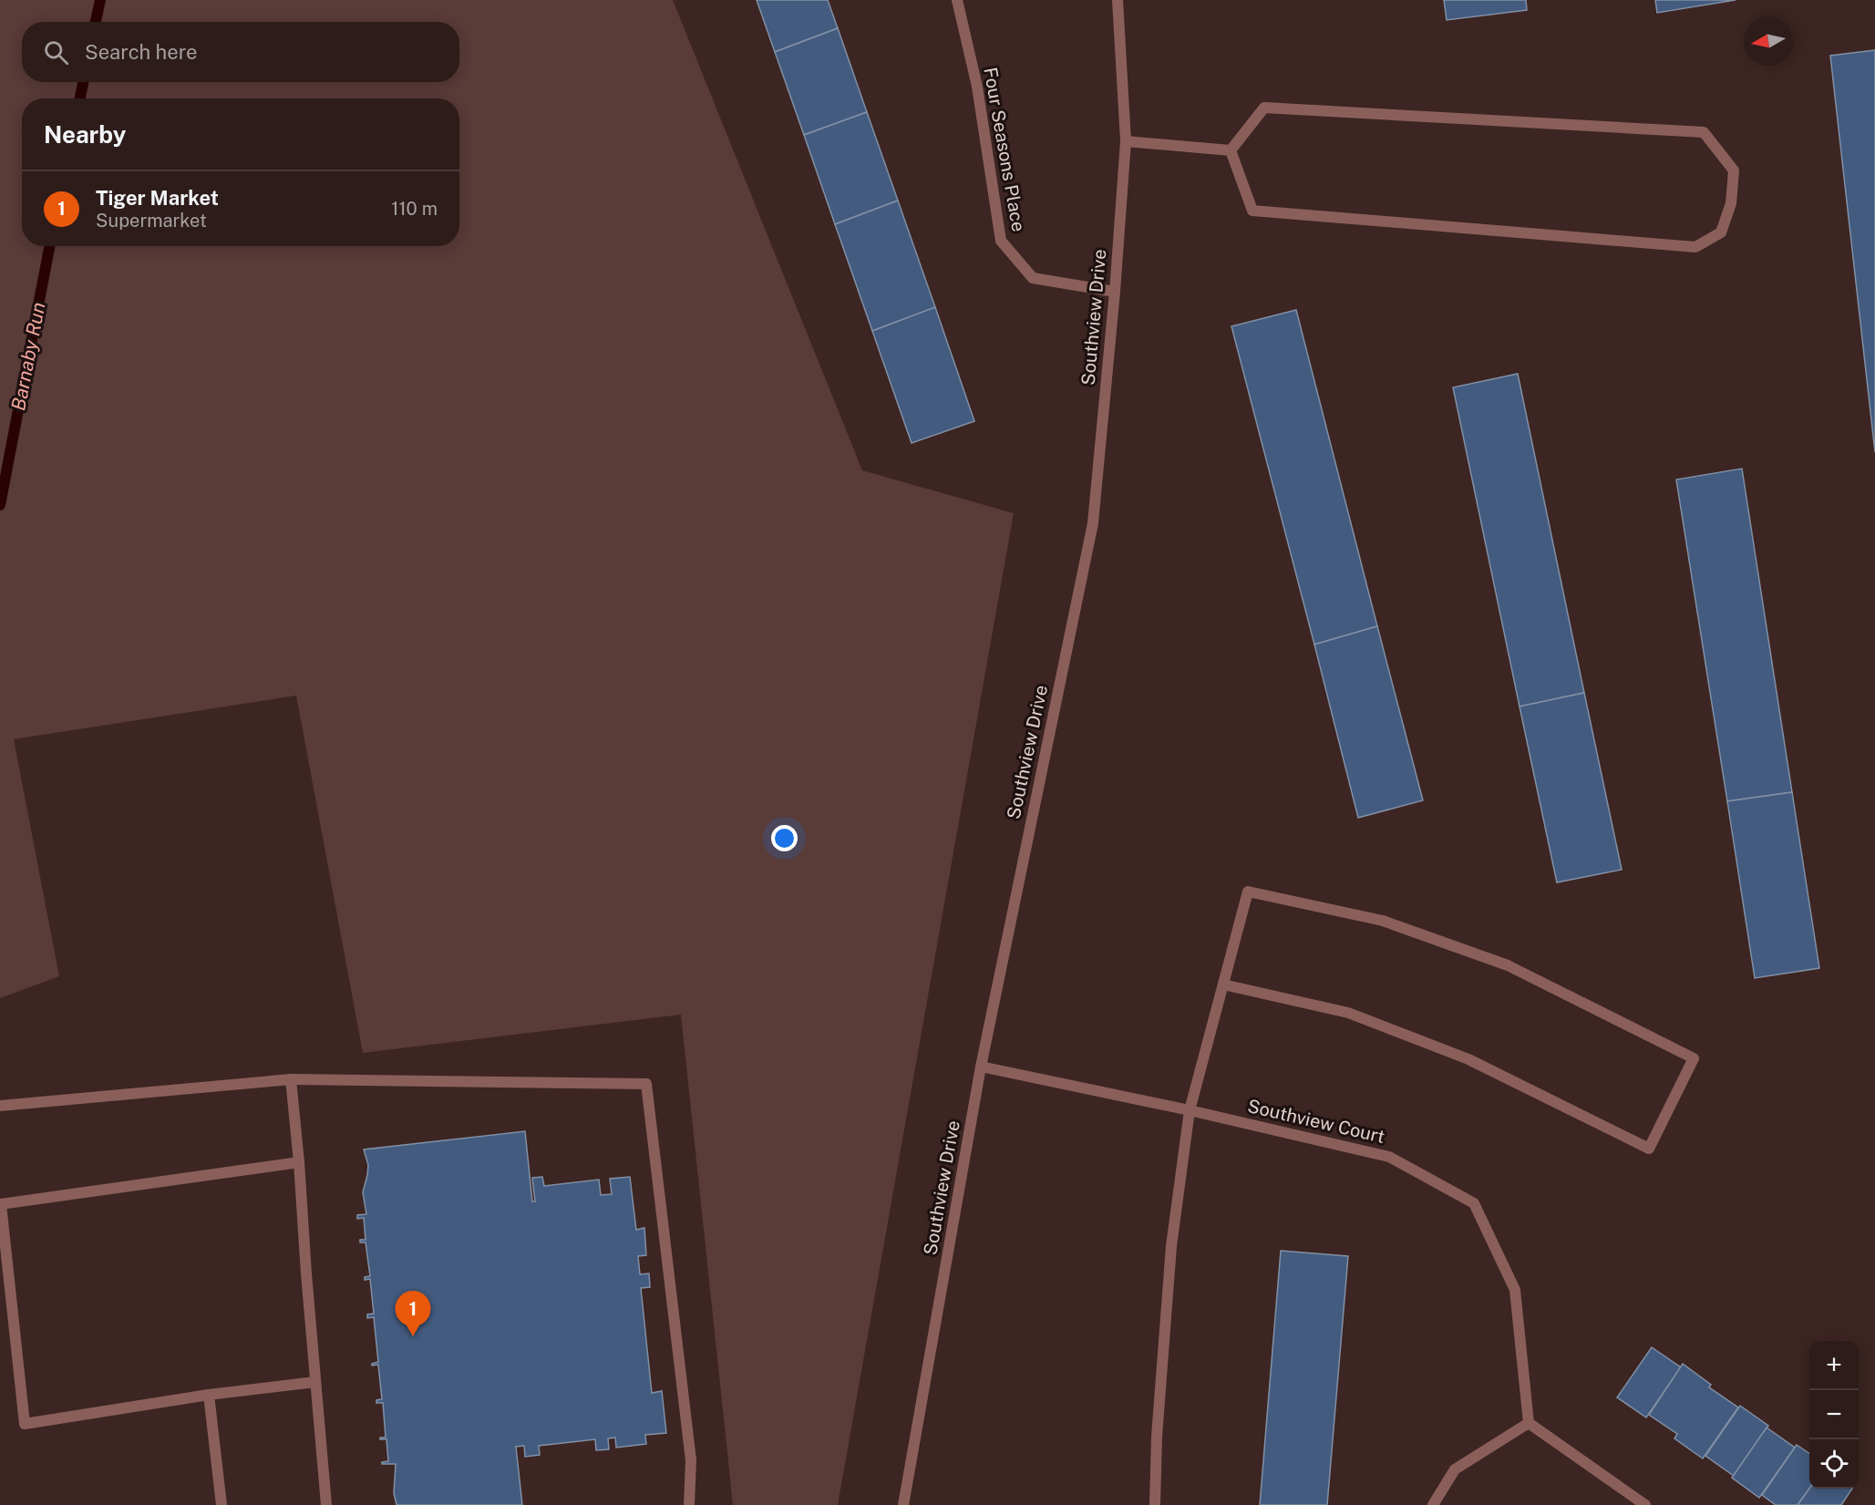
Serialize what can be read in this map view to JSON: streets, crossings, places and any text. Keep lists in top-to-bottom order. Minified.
{"streets":{"street":["Four Seasons Place","Southview Drive","Southview Court"]},"crossings":[["Four Seasons Place","Southview Drive"],["Southview Drive","Southview Court"]],"water":["Barnaby Run"],"north":"left","page":{"search":"Search here","heading":"Nearby","list":[{"mark":"1","name":"Tiger Market","note":"Supermarket","value":"110 m"}],"pins":"1","map_buttons":["+","−"]}}
